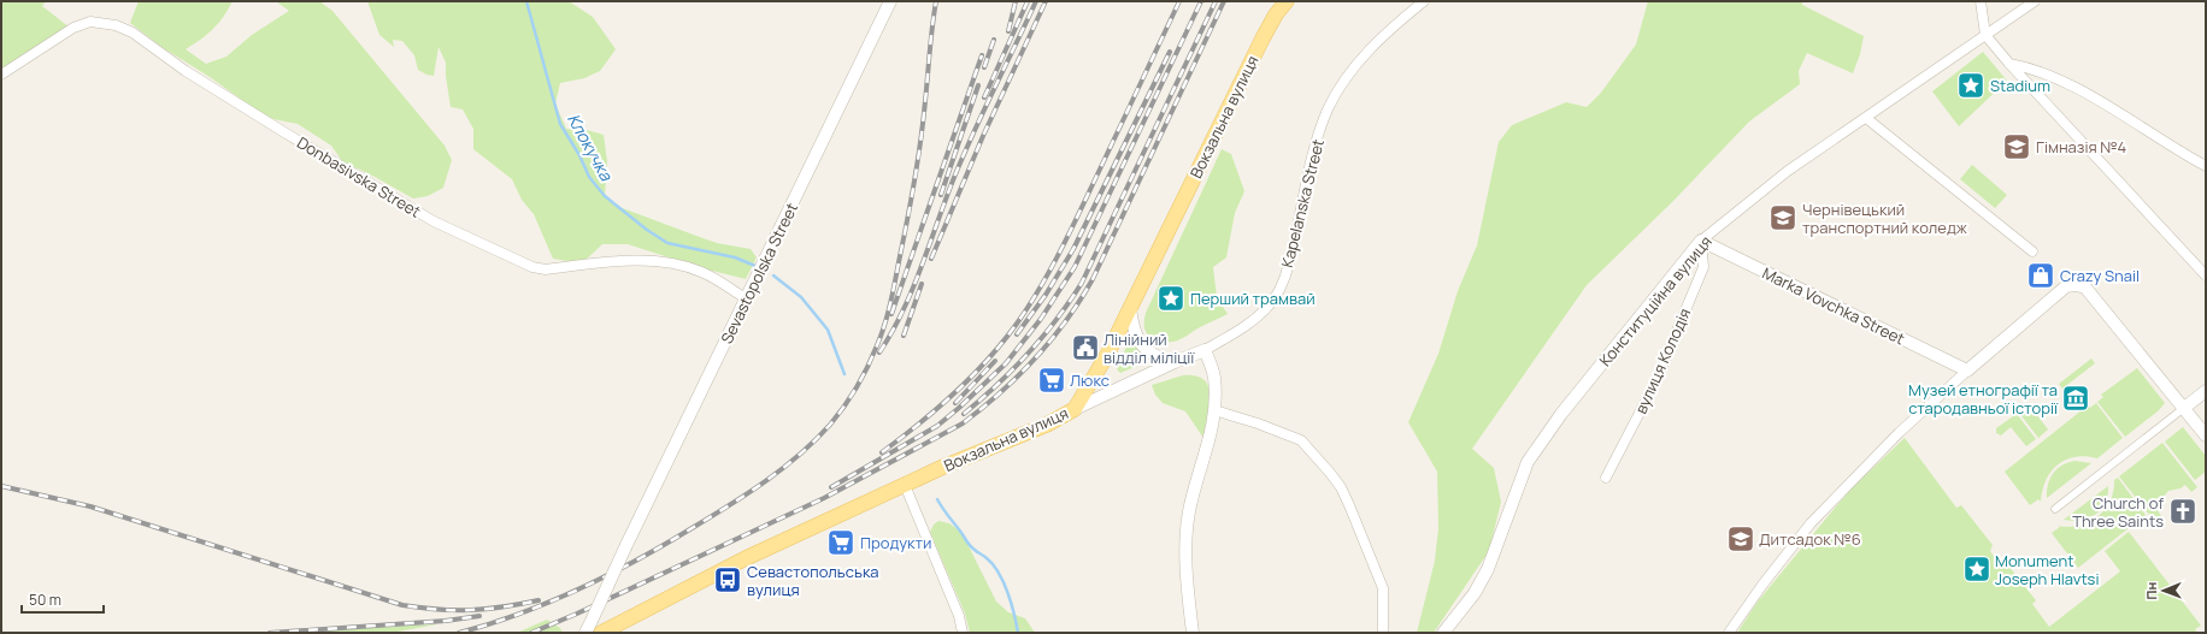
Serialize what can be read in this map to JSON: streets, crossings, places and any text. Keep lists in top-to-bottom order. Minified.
{"streets":{"main road":["Вокзальна вулиця"],"street":["Donbasivska Street","Kapelanska Street","Sevastopolska Street","Конституційна вулиця","Marka Vovchka Street","вулиця Колодія"]},"crossings":[["Вокзальна вулиця","Kapelanska Street"],["Вокзальна вулиця","Sevastopolska Street"],["Donbasivska Street","Sevastopolska Street"],["Конституційна вулиця","Marka Vovchka Street"],["Конституційна вулиця","вулиця Колодія"],["Marka Vovchka Street","вулиця Колодія"]],"water":["Клокучка"],"places":{"place":["Stadium","Перший трамвай","Monument Joseph Hlavtsi"],"school or university":["Гімназія №4","Чернівецький транспортний коледж","Дитсадок №6"],"shop":["Crazy Snail"],"public building":["Лінійний відділ міліції"],"supermarket":["Люкс","Продукти"],"museum":["Музей етнографії та стародавньої історії"],"church":["Church of Three Saints"],"bus stop":["Севастопольська вулиця"]},"scale_bar":"50 m","north":"left"}
